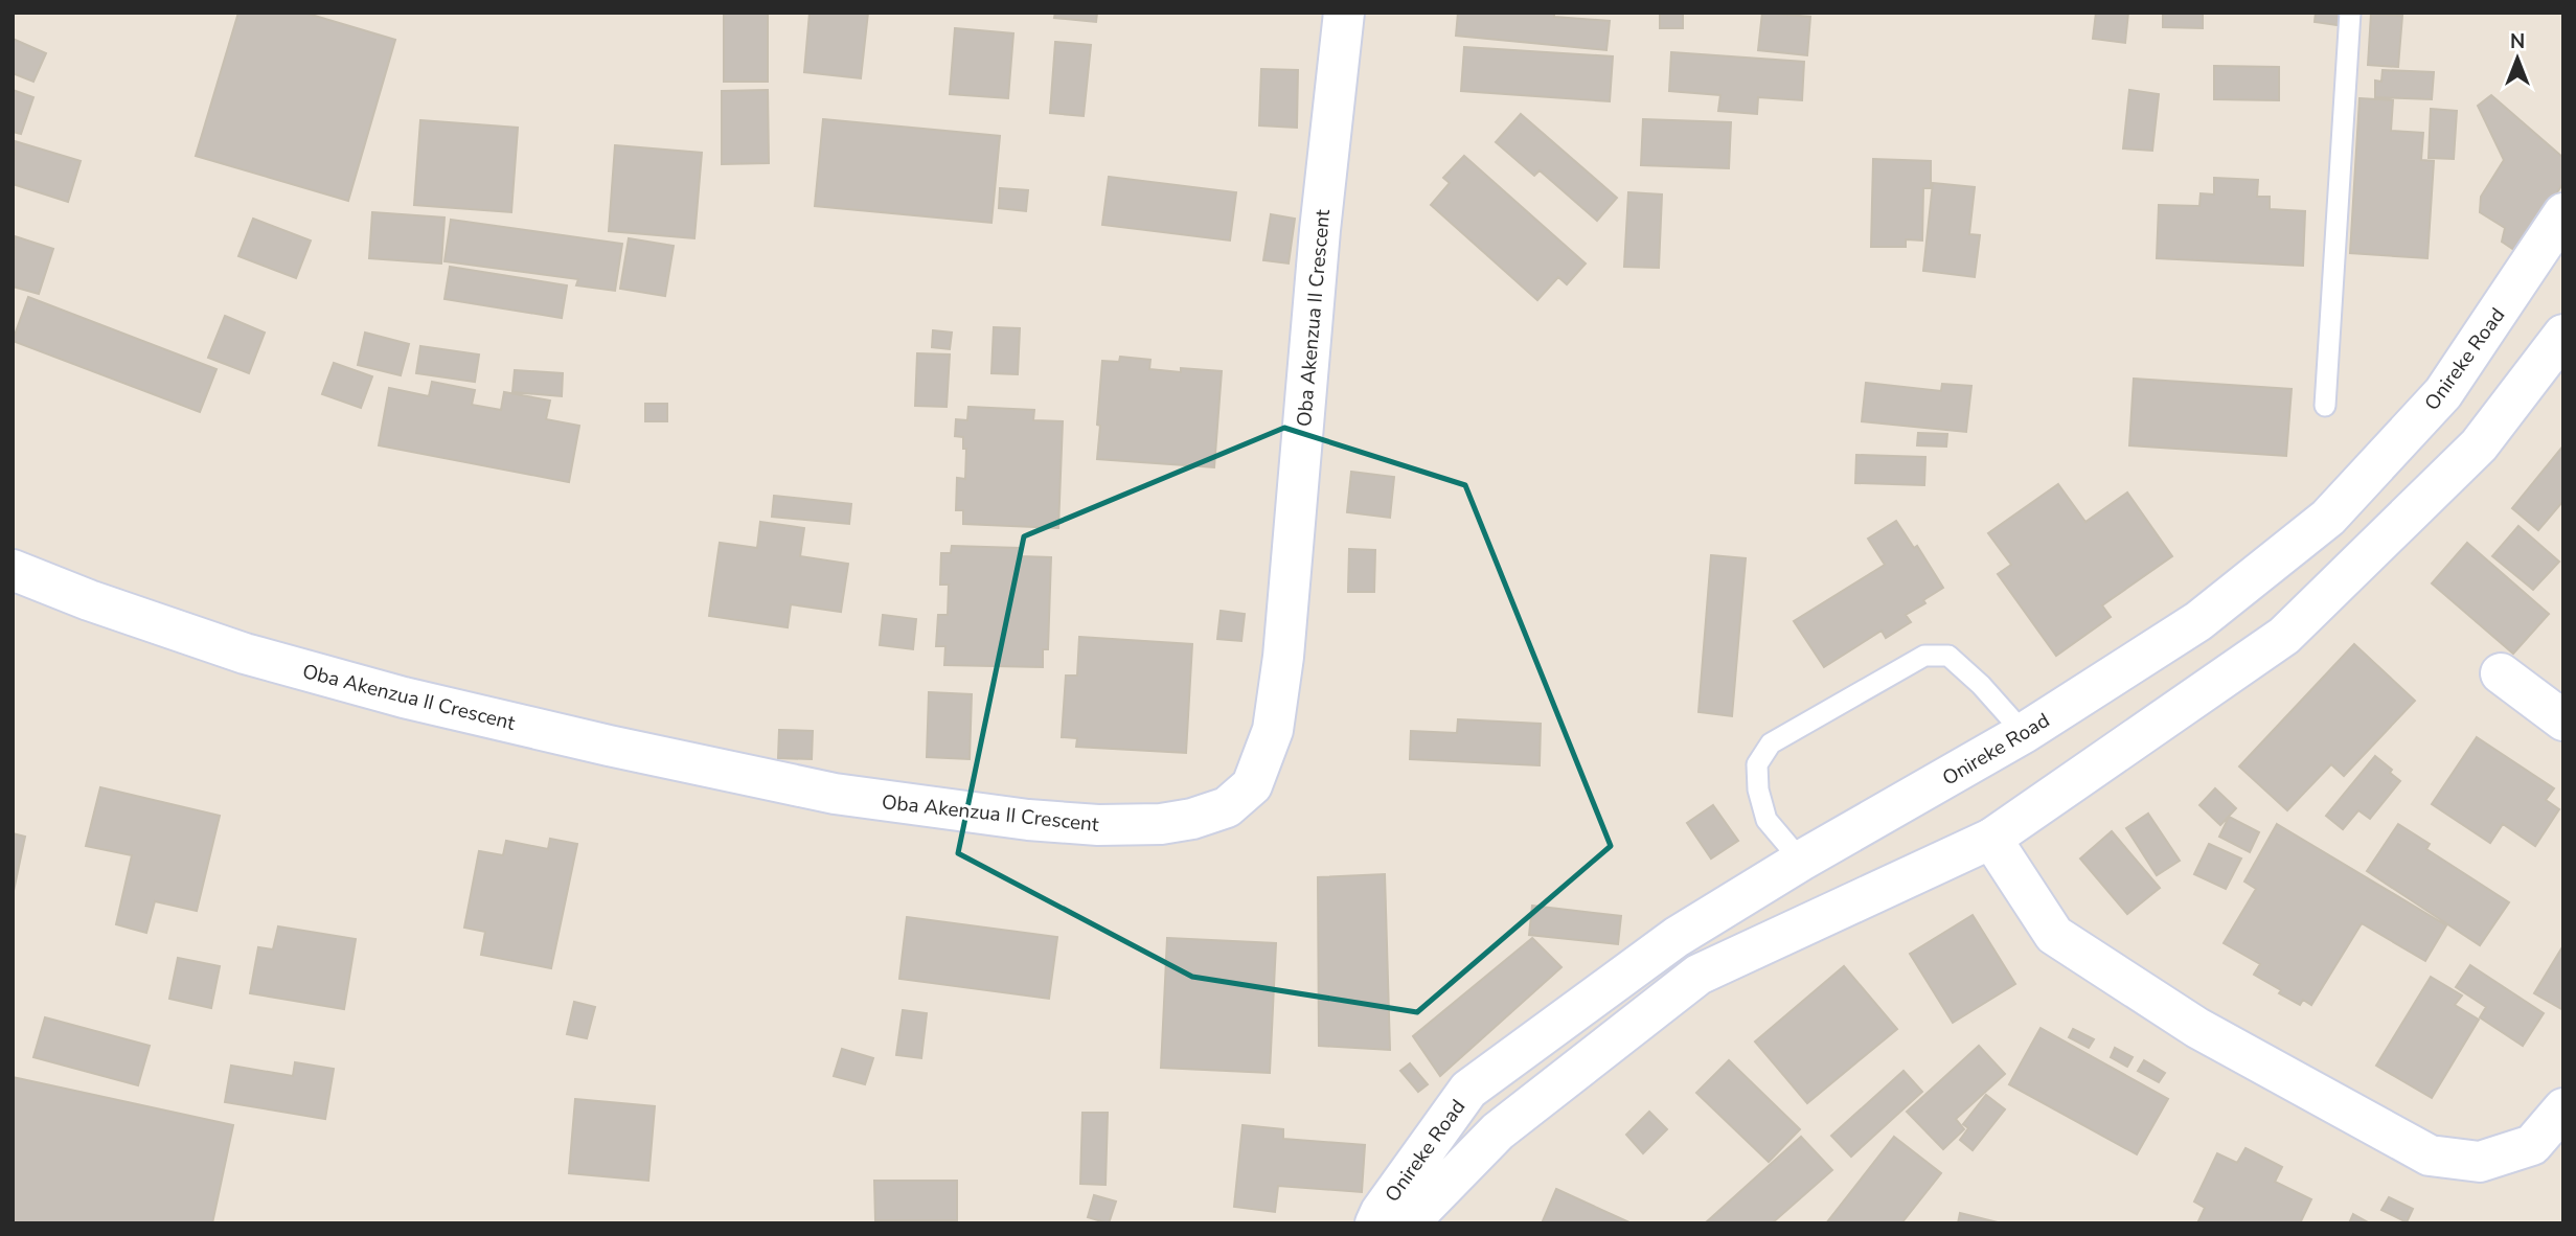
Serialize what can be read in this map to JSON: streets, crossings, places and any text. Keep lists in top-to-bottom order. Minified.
{"streets":{"main road":["Oba Akenzua II Crescent","Onireke Road"]},"north":"top"}
